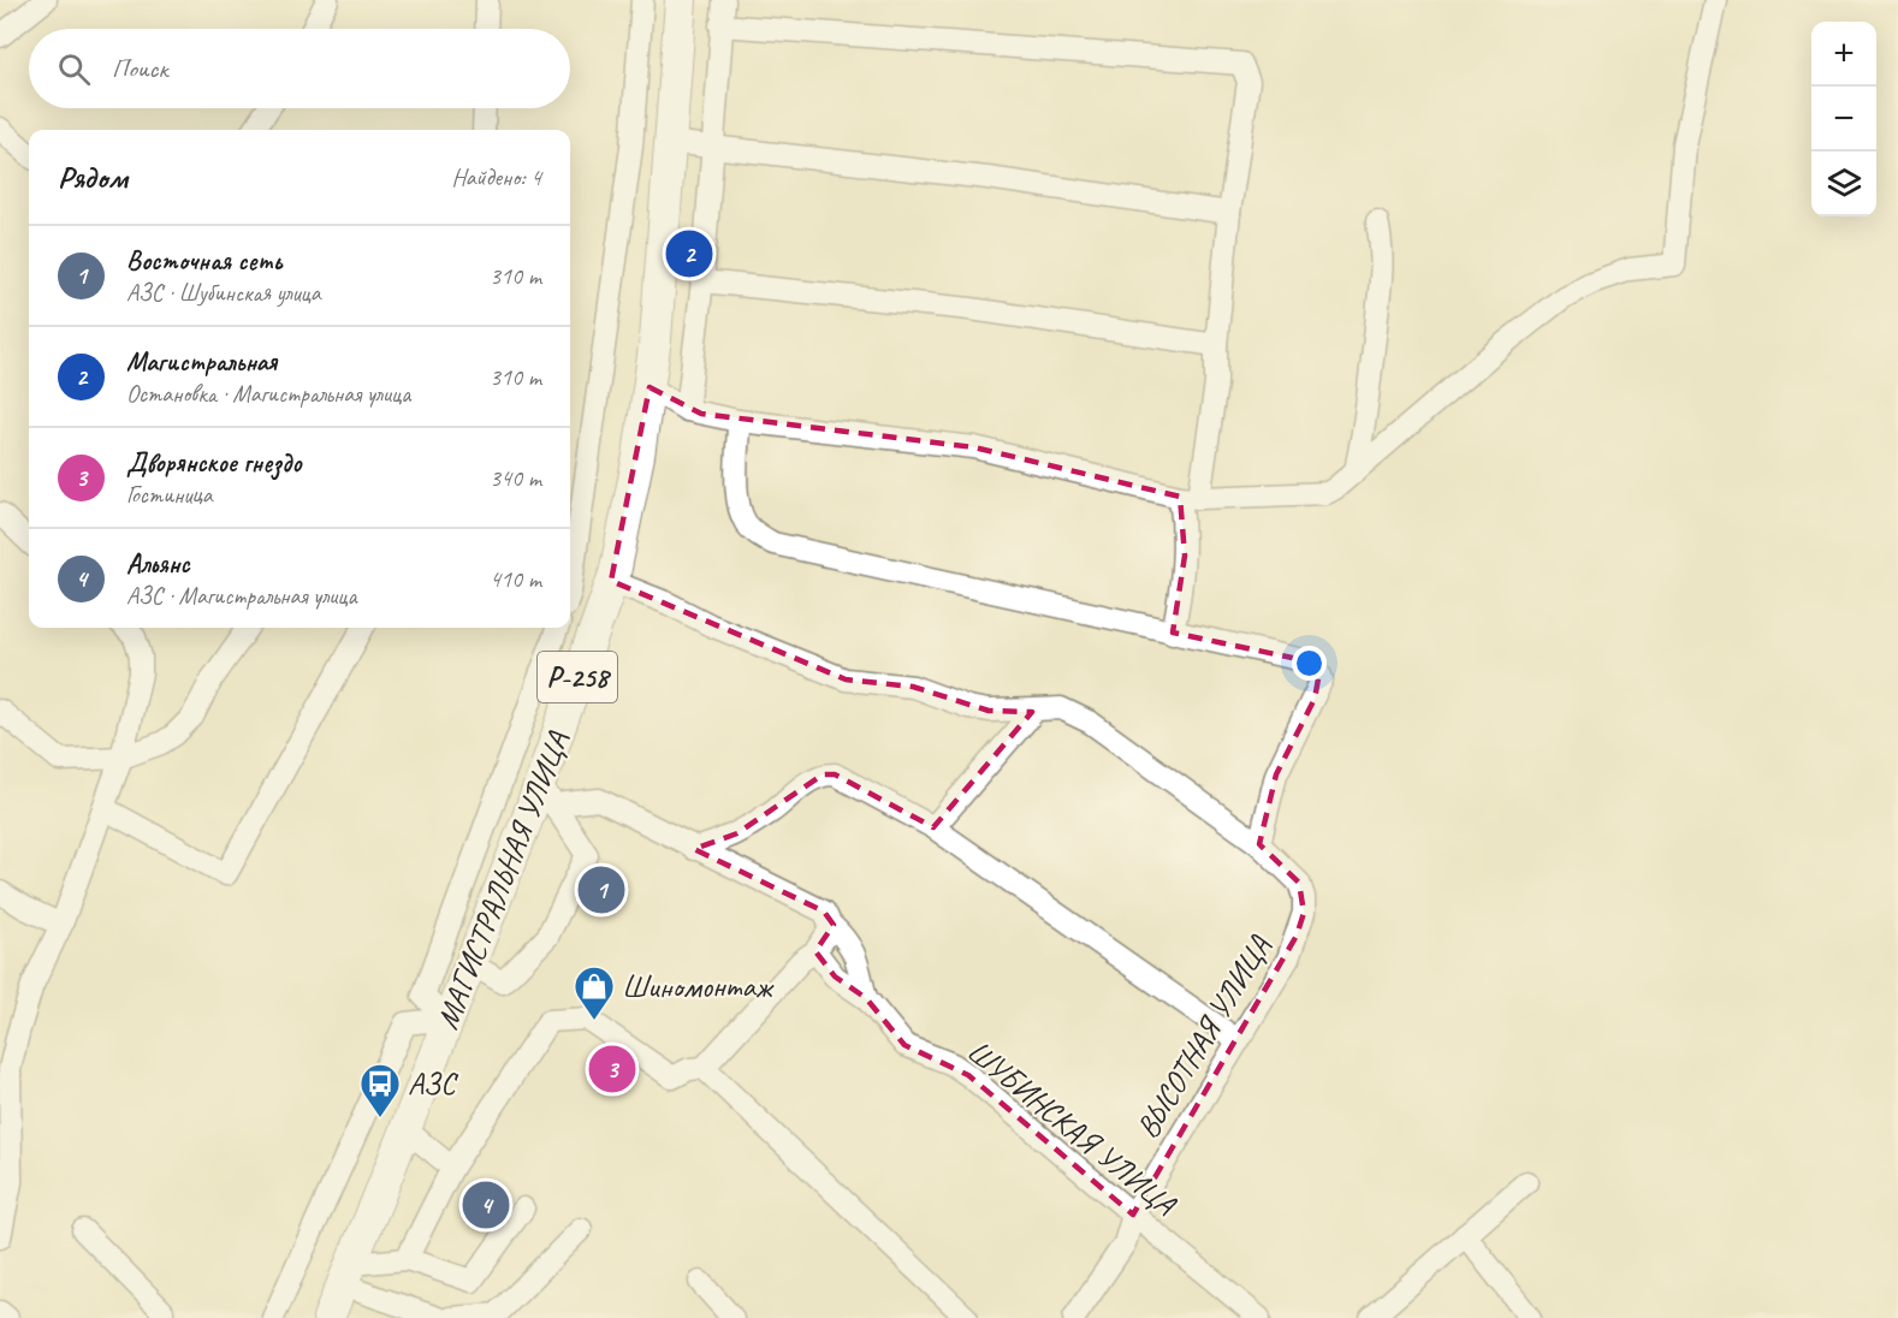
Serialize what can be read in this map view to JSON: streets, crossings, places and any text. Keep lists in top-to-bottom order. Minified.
{"streets":{"highway":["Р-258","МАГИСТРАЛЬНАЯ УЛИЦА"],"street":["ВЫСОТНАЯ УЛИЦА","ШУБИНСКАЯ УЛИЦА"]},"crossings":[["ВЫСОТНАЯ УЛИЦА","ШУБИНСКАЯ УЛИЦА"]],"places":{"shop":["Шиномонтаж"],"bus stop":["АЗС"]},"page":{"map_buttons":["+","−"],"search":"Поиск","heading":["Рядом","Найдено: 4"],"list":[{"mark":"1","name":"Восточная сеть","note":"АЗС · Шубинская улица","value":"310 m"},{"mark":"2","name":"Магистральная","note":"Остановка · Магистральная улица","value":"310 m"},{"mark":"3","name":"Дворянское гнездо","note":"Гостиница","value":"340 m"},{"mark":"4","name":"Альянс","note":"АЗС · Магистральная улица","value":"410 m"}],"pins":["2","1","3","4"]}}
